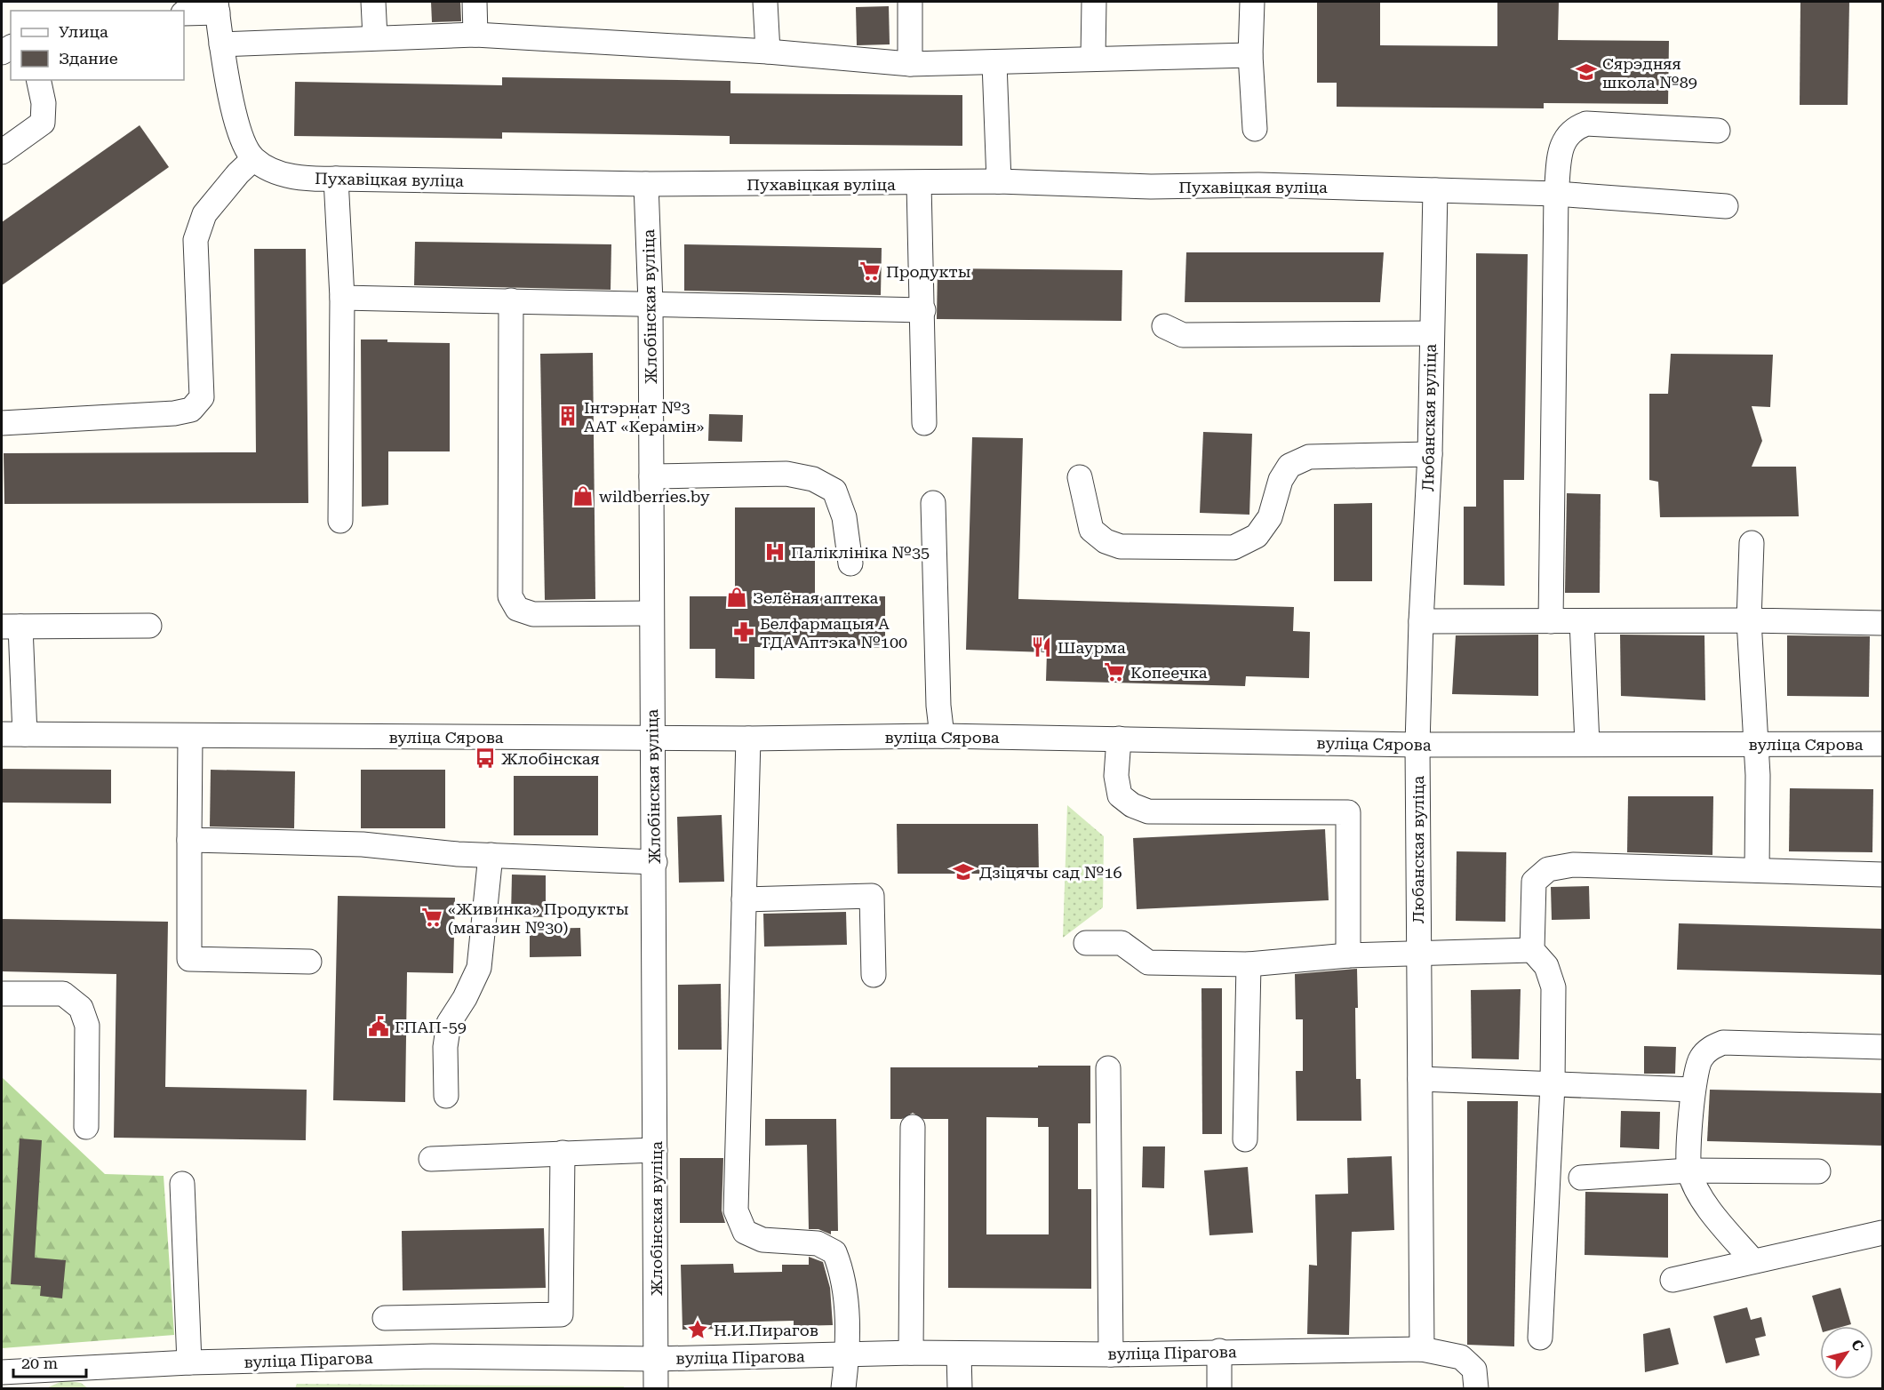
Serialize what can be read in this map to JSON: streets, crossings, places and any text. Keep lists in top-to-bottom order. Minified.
{"streets":{"street":["Пухавіцкая вуліца","Жлобінская вуліца","Любанская вуліца","вуліца Сярова","вуліца Пірагова"]},"crossings":[["Пухавіцкая вуліца","Жлобінская вуліца"],["Пухавіцкая вуліца","Любанская вуліца"],["Жлобінская вуліца","вуліца Сярова"],["Жлобінская вуліца","вуліца Пірагова"],["Любанская вуліца","вуліца Сярова"],["Любанская вуліца","вуліца Пірагова"]],"places":{"school or university":["Сярэдняя школа №89","Дзіцячы сад №16"],"supermarket":["Продукты","Копеечка","«Живинка» Продукты (магазин №30)"],"building":["Інтэрнат №3 ААТ «Керамін»"],"shop":["wildberries.by","Зелёная аптека"],"hospital":["Паліклініка №35"],"pharmacy":["Белфармацыя А ТДА Аптэка №100"],"restaurant":["Шаурма"],"bus stop":["Жлобінская"],"public building":["ГПАП-59"],"place":["Н.И.Пирагов"]},"legend":["Улица","Здание"],"scale_bar":"20 m","north":"top right"}
